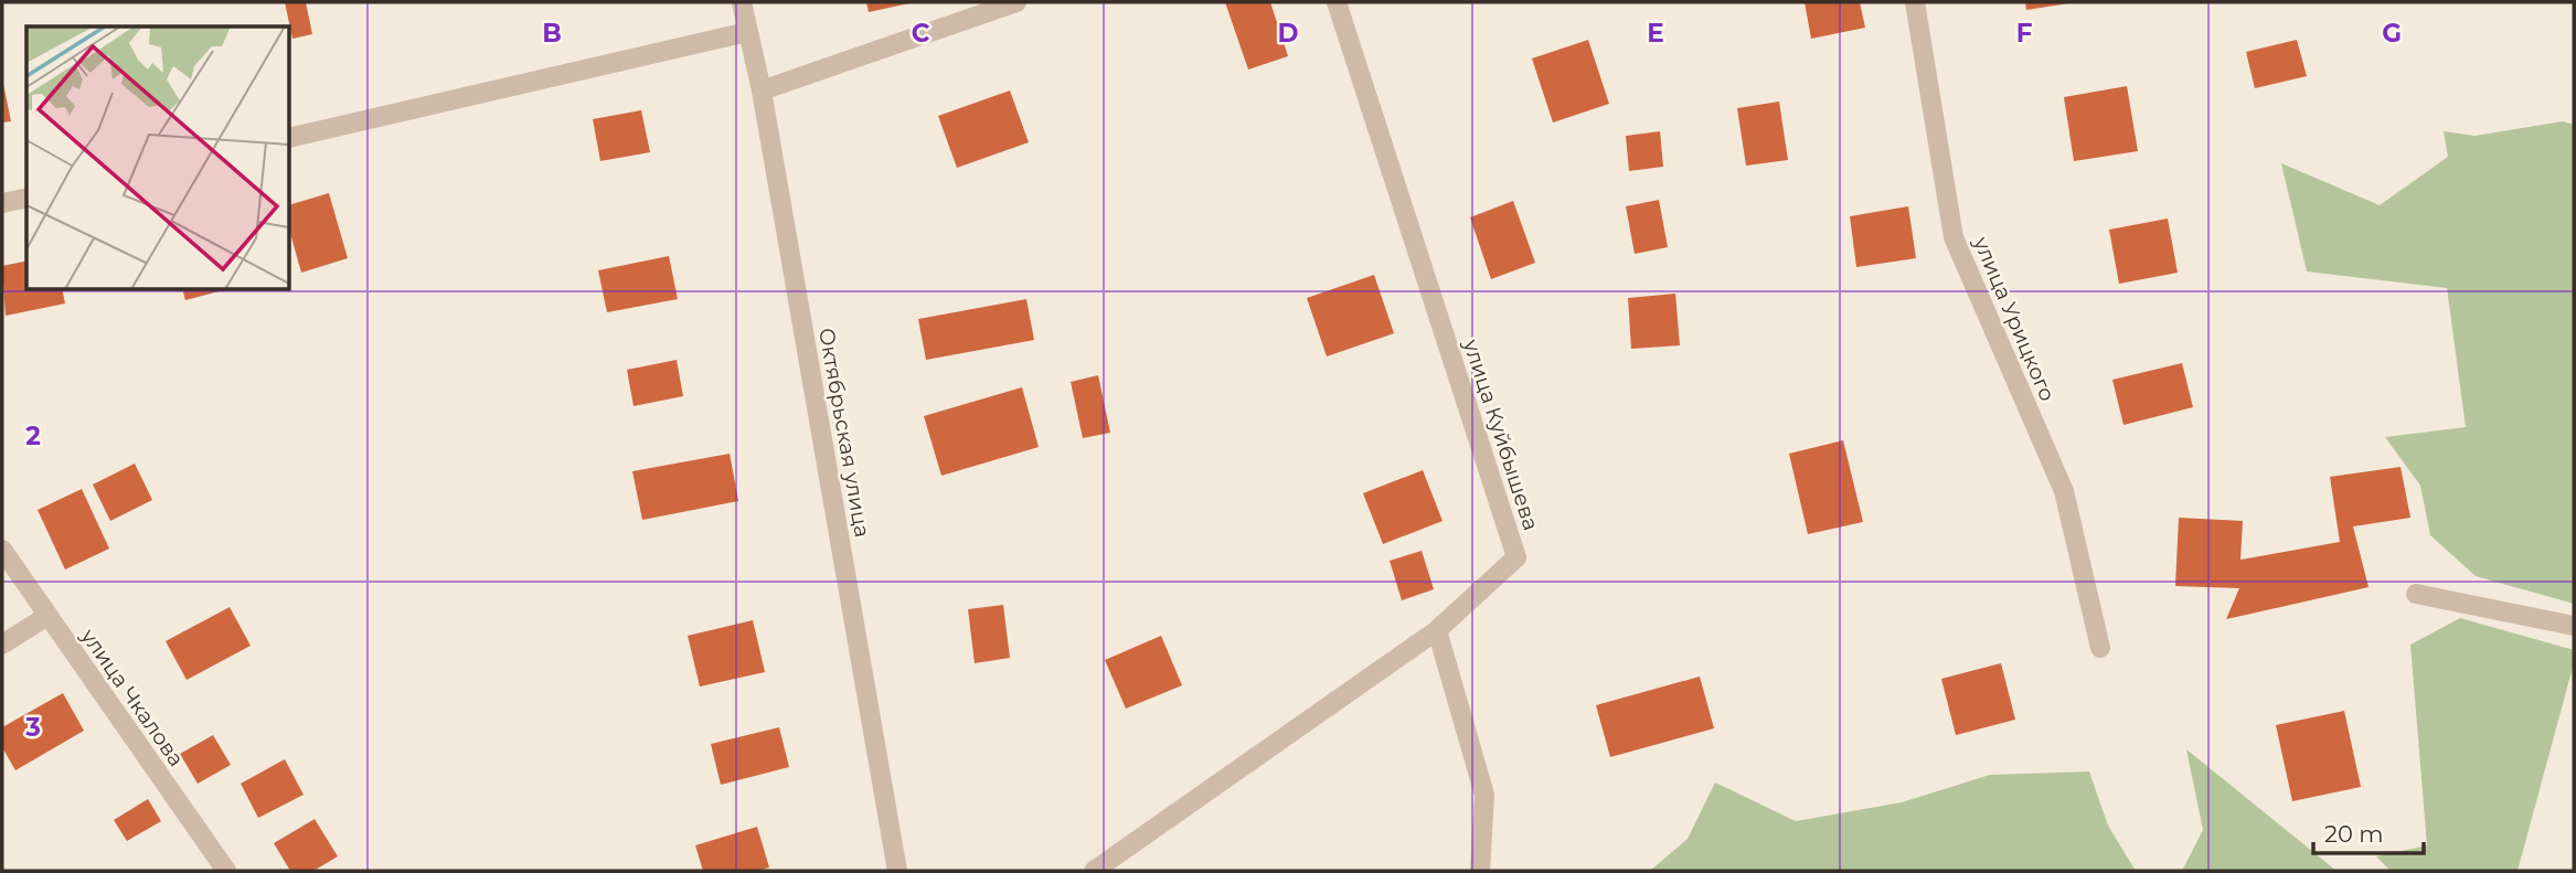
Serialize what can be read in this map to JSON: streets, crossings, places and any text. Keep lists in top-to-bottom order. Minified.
{"streets":{"street":["улица Урицкого","Октябрьская улица","улица Куйбышева","улица Чкалова"]},"scale_bar":"20 m","grid":{"columns":["B","C","D","E","F","G"],"rows":["2","3"]}}
